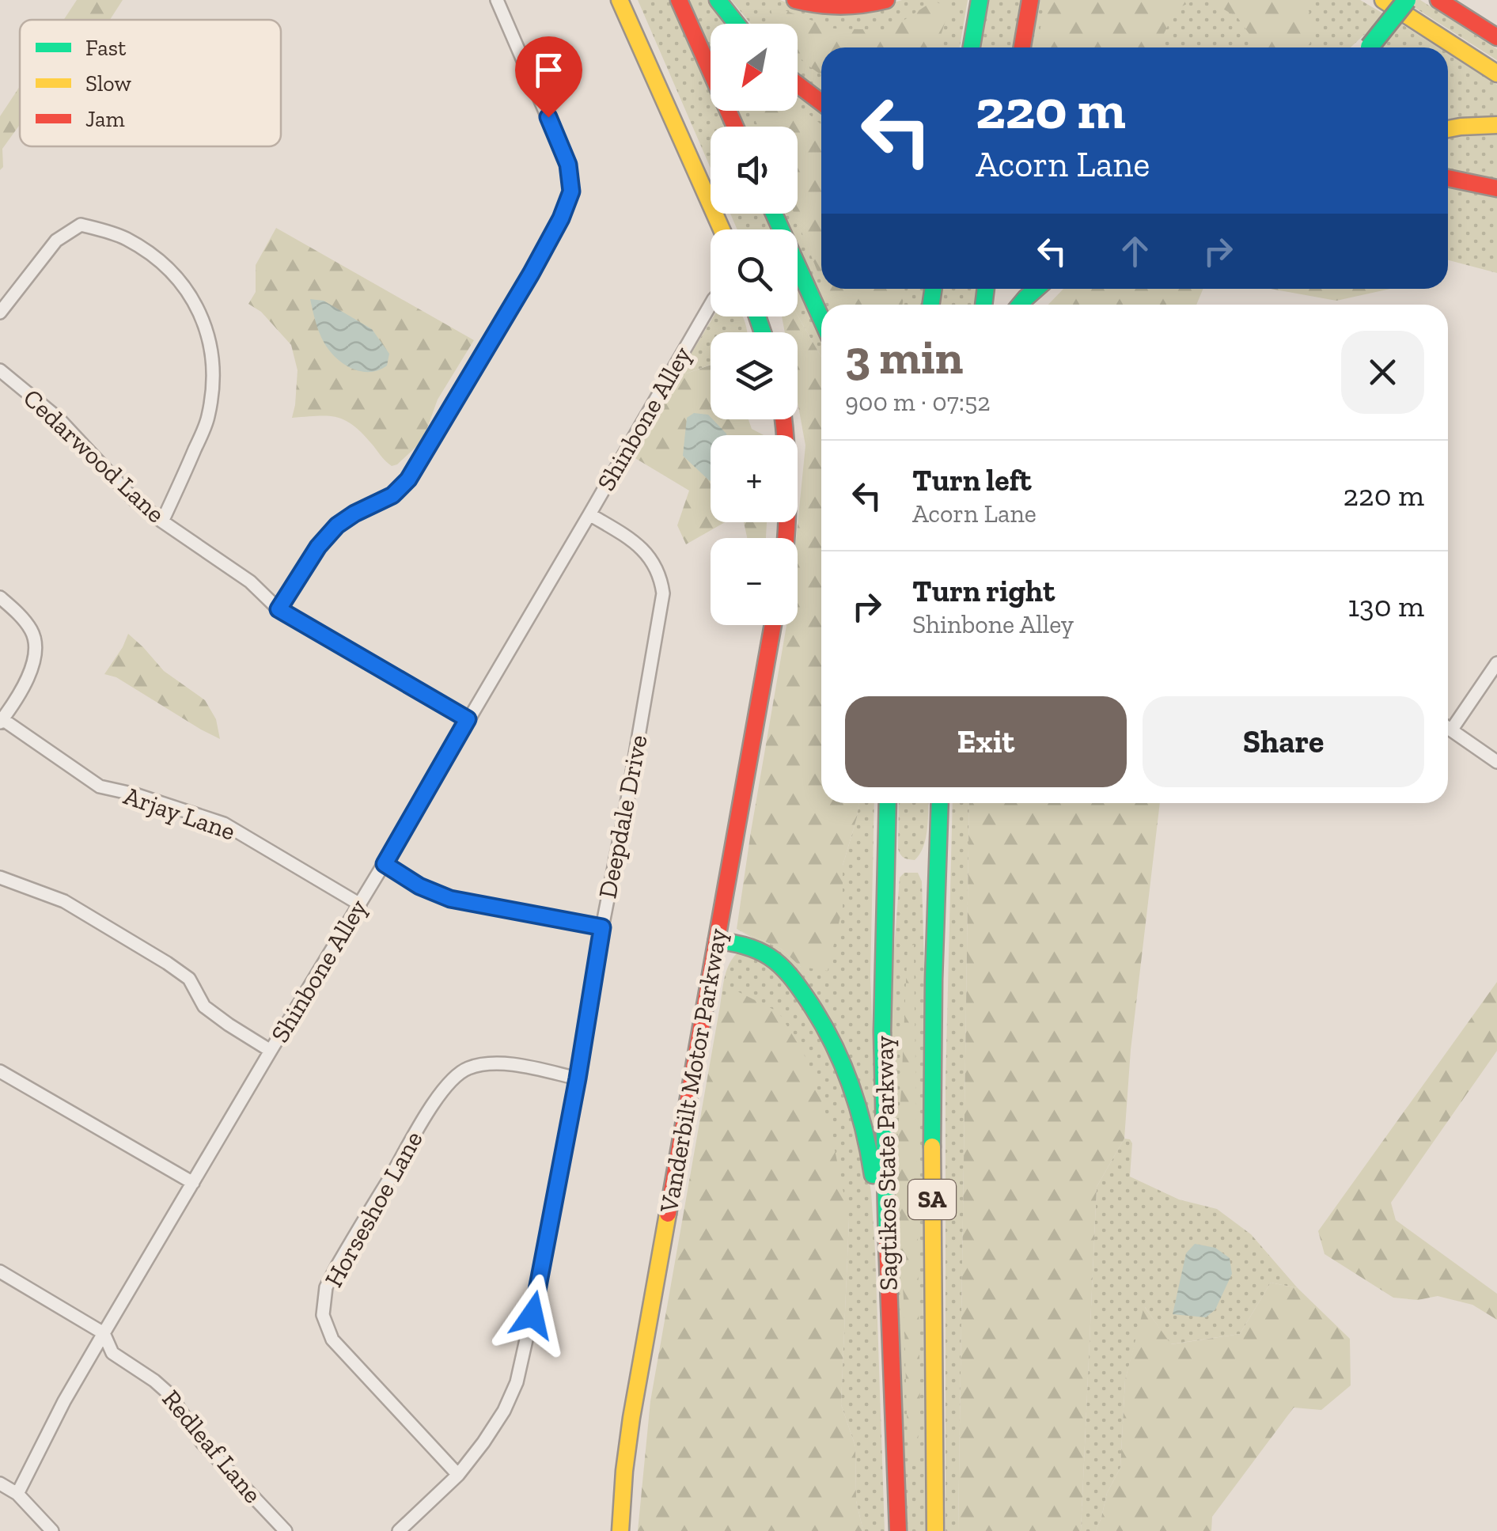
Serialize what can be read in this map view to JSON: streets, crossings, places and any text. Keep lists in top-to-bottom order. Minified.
{"streets":{"main road":["Vanderbilt Motor Parkway","Sagtikos State Parkway","SA"],"street":["Shinbone Alley","Cedarwood Lane","Arjay Lane","Deepdale Drive","Horseshoe Lane","Redleaf Lane"]},"crossings":[["Shinbone Alley","Cedarwood Lane"],["Shinbone Alley","Arjay Lane"],["Shinbone Alley","Deepdale Drive"],["Shinbone Alley","Redleaf Lane"],["Deepdale Drive","Horseshoe Lane"]],"legend":["Fast","Slow","Jam"],"north":"bottom left","page":{"map_buttons":["+","−"],"turn":["220 m","Acorn Lane"],"heading":["3 min","900 m · 07:52"],"list":[{"name":"Turn left","note":"Acorn Lane","value":"220 m"},{"name":"Turn right","note":"Shinbone Alley","value":"130 m"}],"buttons":["Exit","Share"]}}
